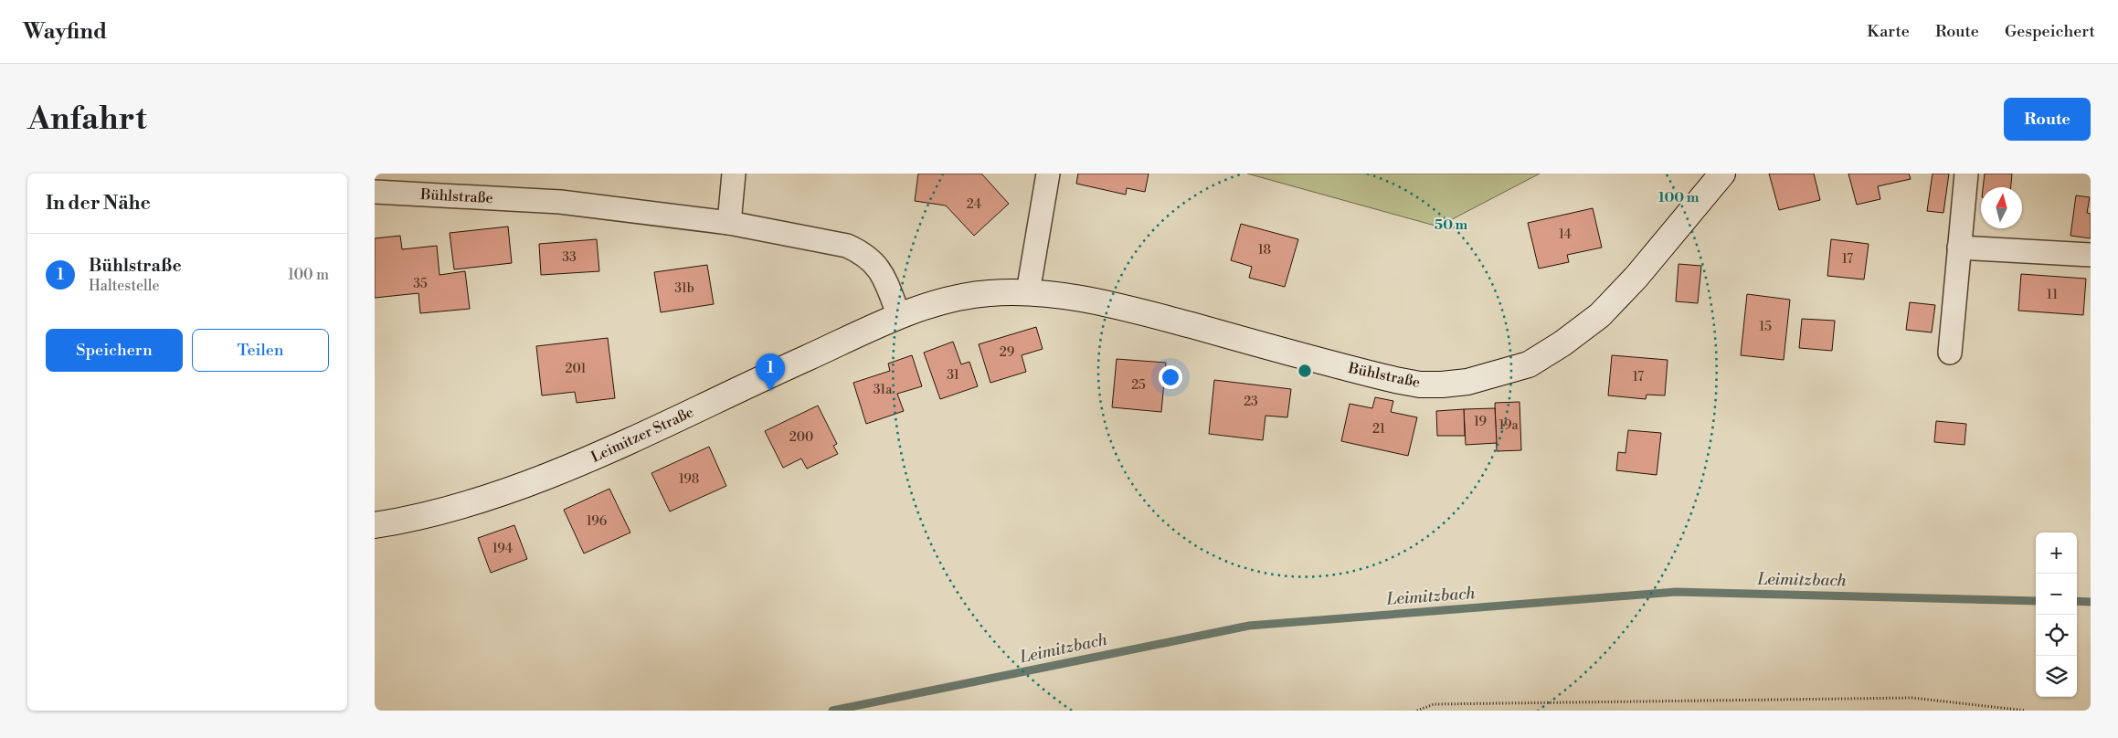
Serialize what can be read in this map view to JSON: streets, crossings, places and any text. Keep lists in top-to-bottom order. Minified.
{"streets":{"street":["Bühlstraße","Leimitzer Straße"]},"crossings":[["Bühlstraße","Leimitzer Straße"]],"water":["Leimitzbach"],"house_numbers":["24","14","18","33","17","35","31b","11","15","29","201","31","17","25","31a","23","19","19a","21","200","198","196","194"],"north":"top","page":{"header":"Wayfind","nav":["Karte","Route","Gespeichert"],"buttons":["Route",["Speichern","Teilen"]],"title":"Anfahrt","heading":"In der Nähe","list":[{"mark":"1","name":"Bühlstraße","note":"Haltestelle","value":"100 m"}],"pins":"1","map_buttons":["+","−"]},"rings":["100 m","50 m"]}
